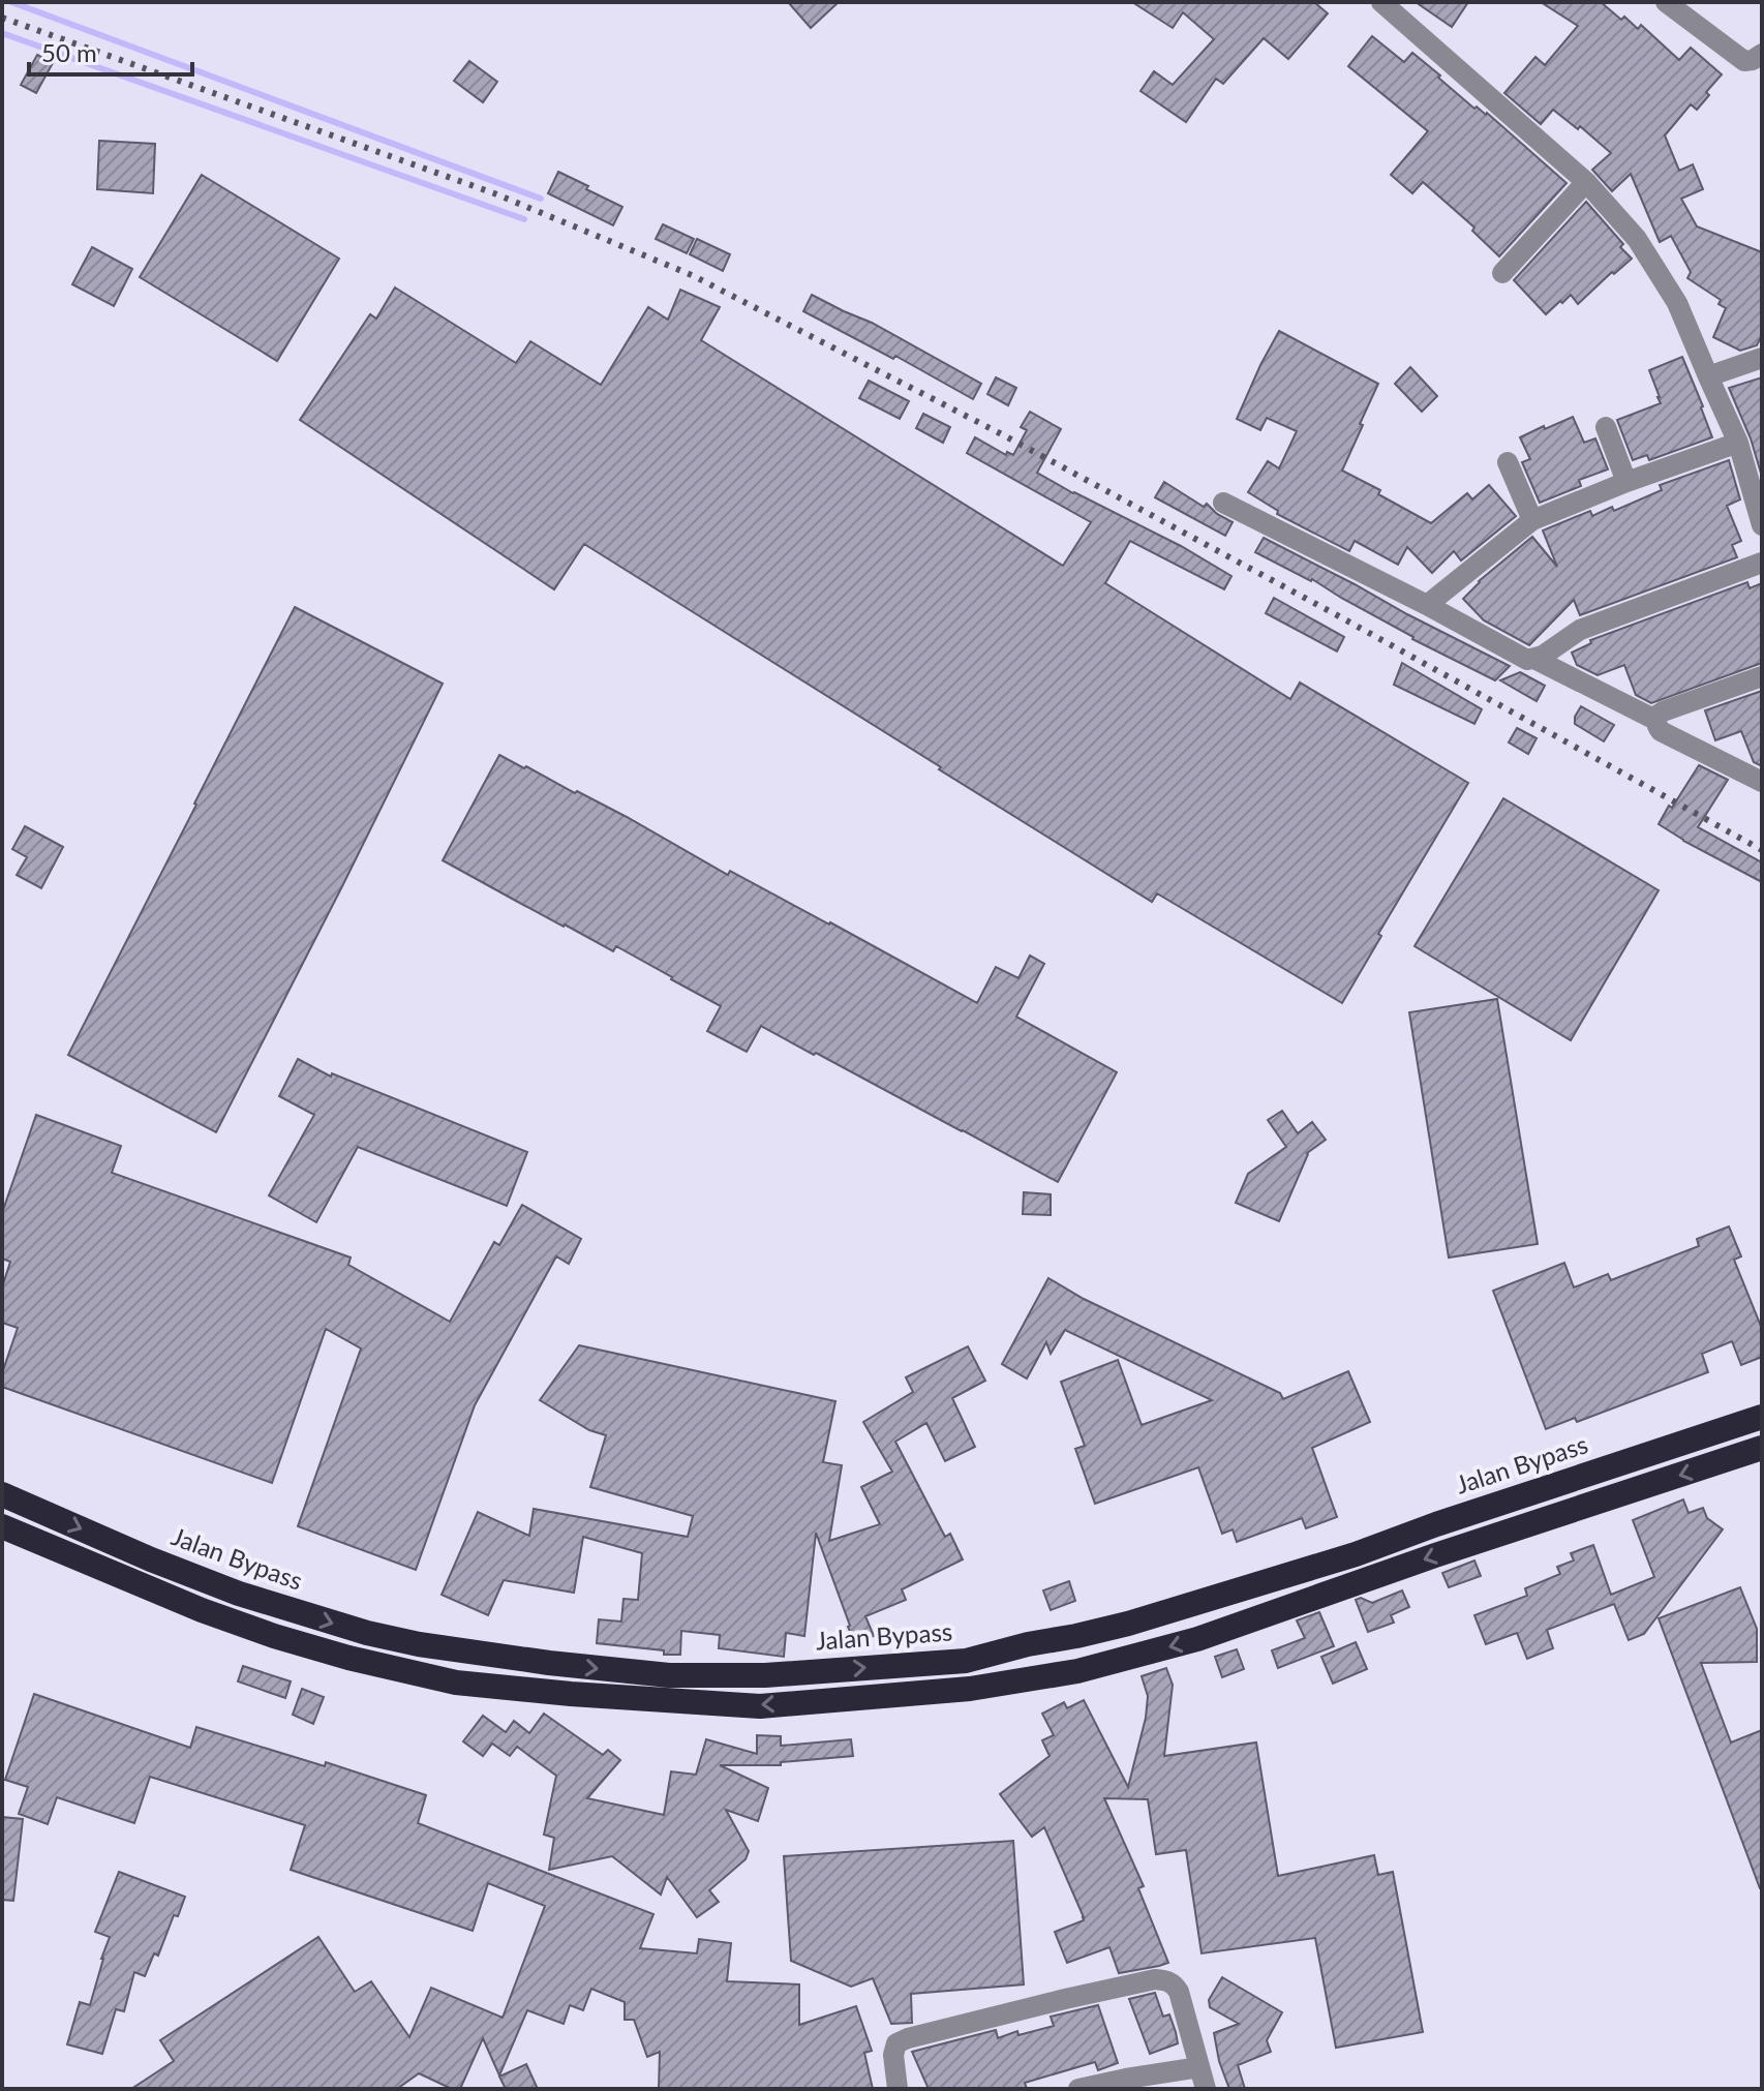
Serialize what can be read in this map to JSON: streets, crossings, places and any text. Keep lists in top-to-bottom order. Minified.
{"streets":{"highway":["Jalan Bypass"]},"scale_bar":"50 m"}
